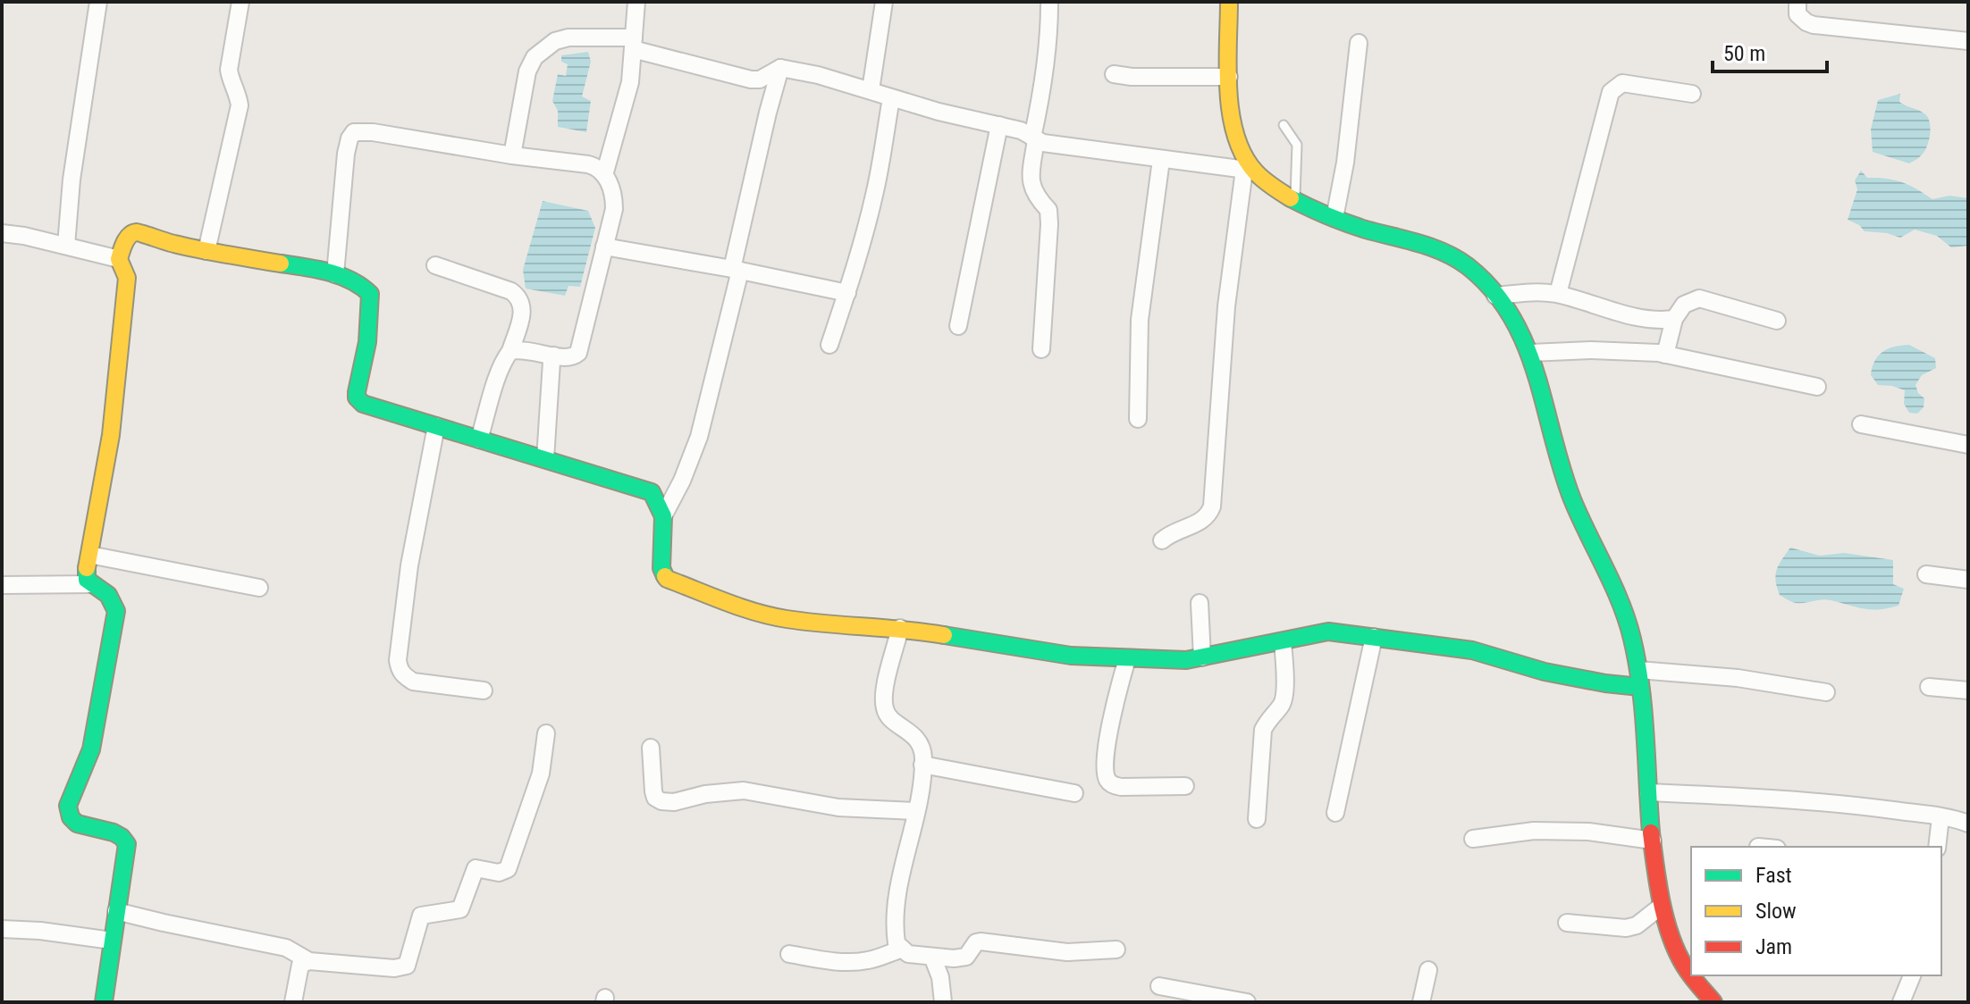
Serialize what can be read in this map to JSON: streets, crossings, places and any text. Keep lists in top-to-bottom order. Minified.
{"legend":["Fast","Slow","Jam"],"scale_bar":"50 m"}
